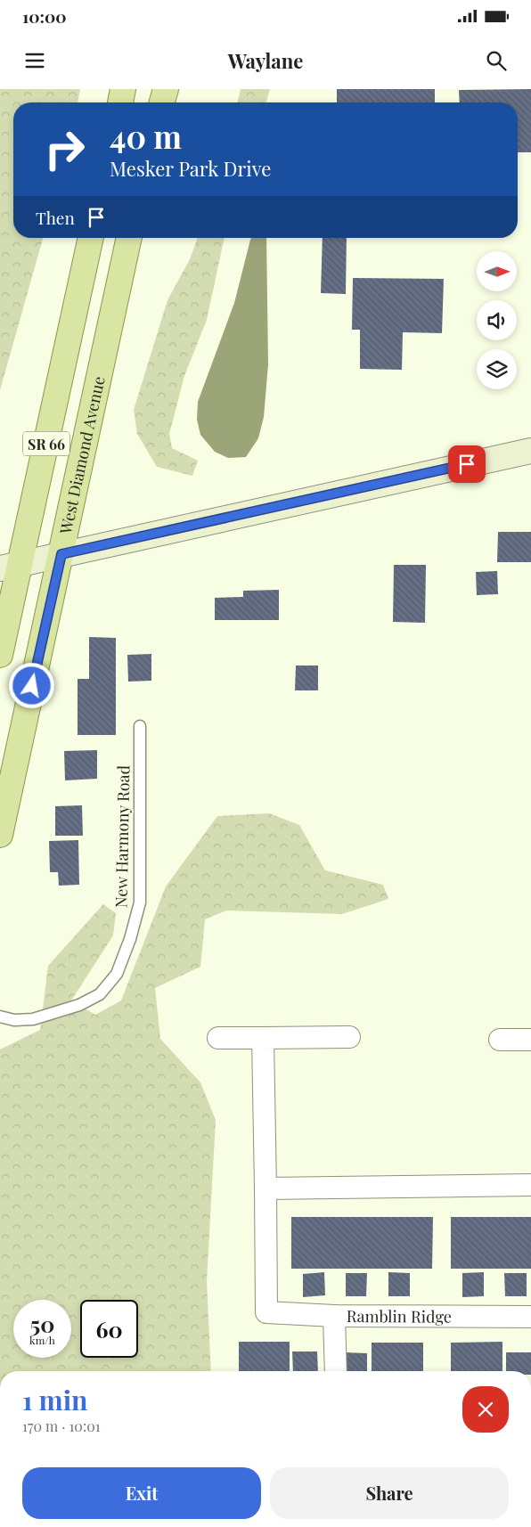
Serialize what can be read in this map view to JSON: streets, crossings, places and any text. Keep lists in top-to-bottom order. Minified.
{"streets":{"main road":["SR 66","West Diamond Avenue"],"street":["Ramblin Ridge"],"lane":["New Harmony Road"]},"north":"right","page":{"status":"10:00","header":"Waylane","turn":["40 m","Mesker Park Drive"],"then":"Then","speed":"50 km/h","limit":"60","heading":["1 min","170 m · 10:01"],"buttons":["Exit","Share"]}}
